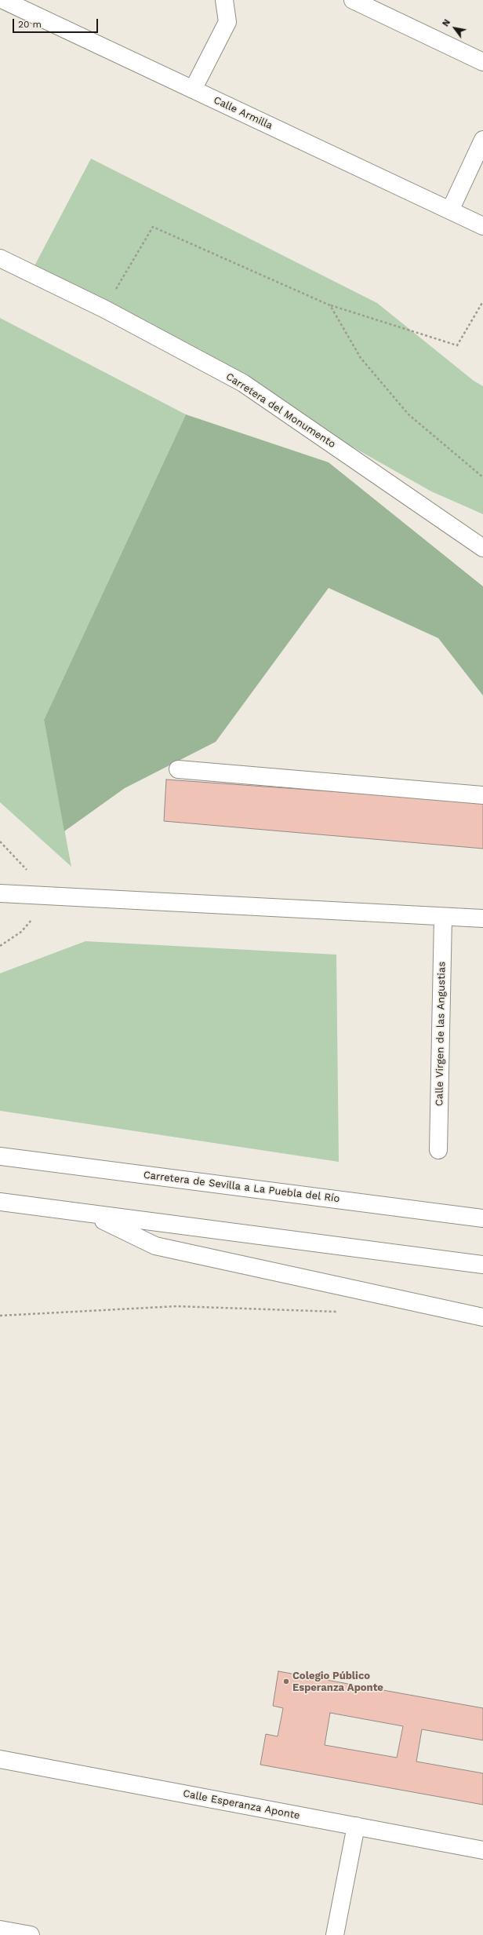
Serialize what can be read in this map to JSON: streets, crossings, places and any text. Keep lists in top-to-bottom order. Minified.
{"streets":{"main road":["Calle Armilla","Carretera del Monumento","Calle Virgen de las Angustias","Carretera de Sevilla a La Puebla del Río","Calle Esperanza Aponte"]},"places":["Colegio Público Esperanza Aponte"],"scale_bar":"20 m","north":"top left"}
